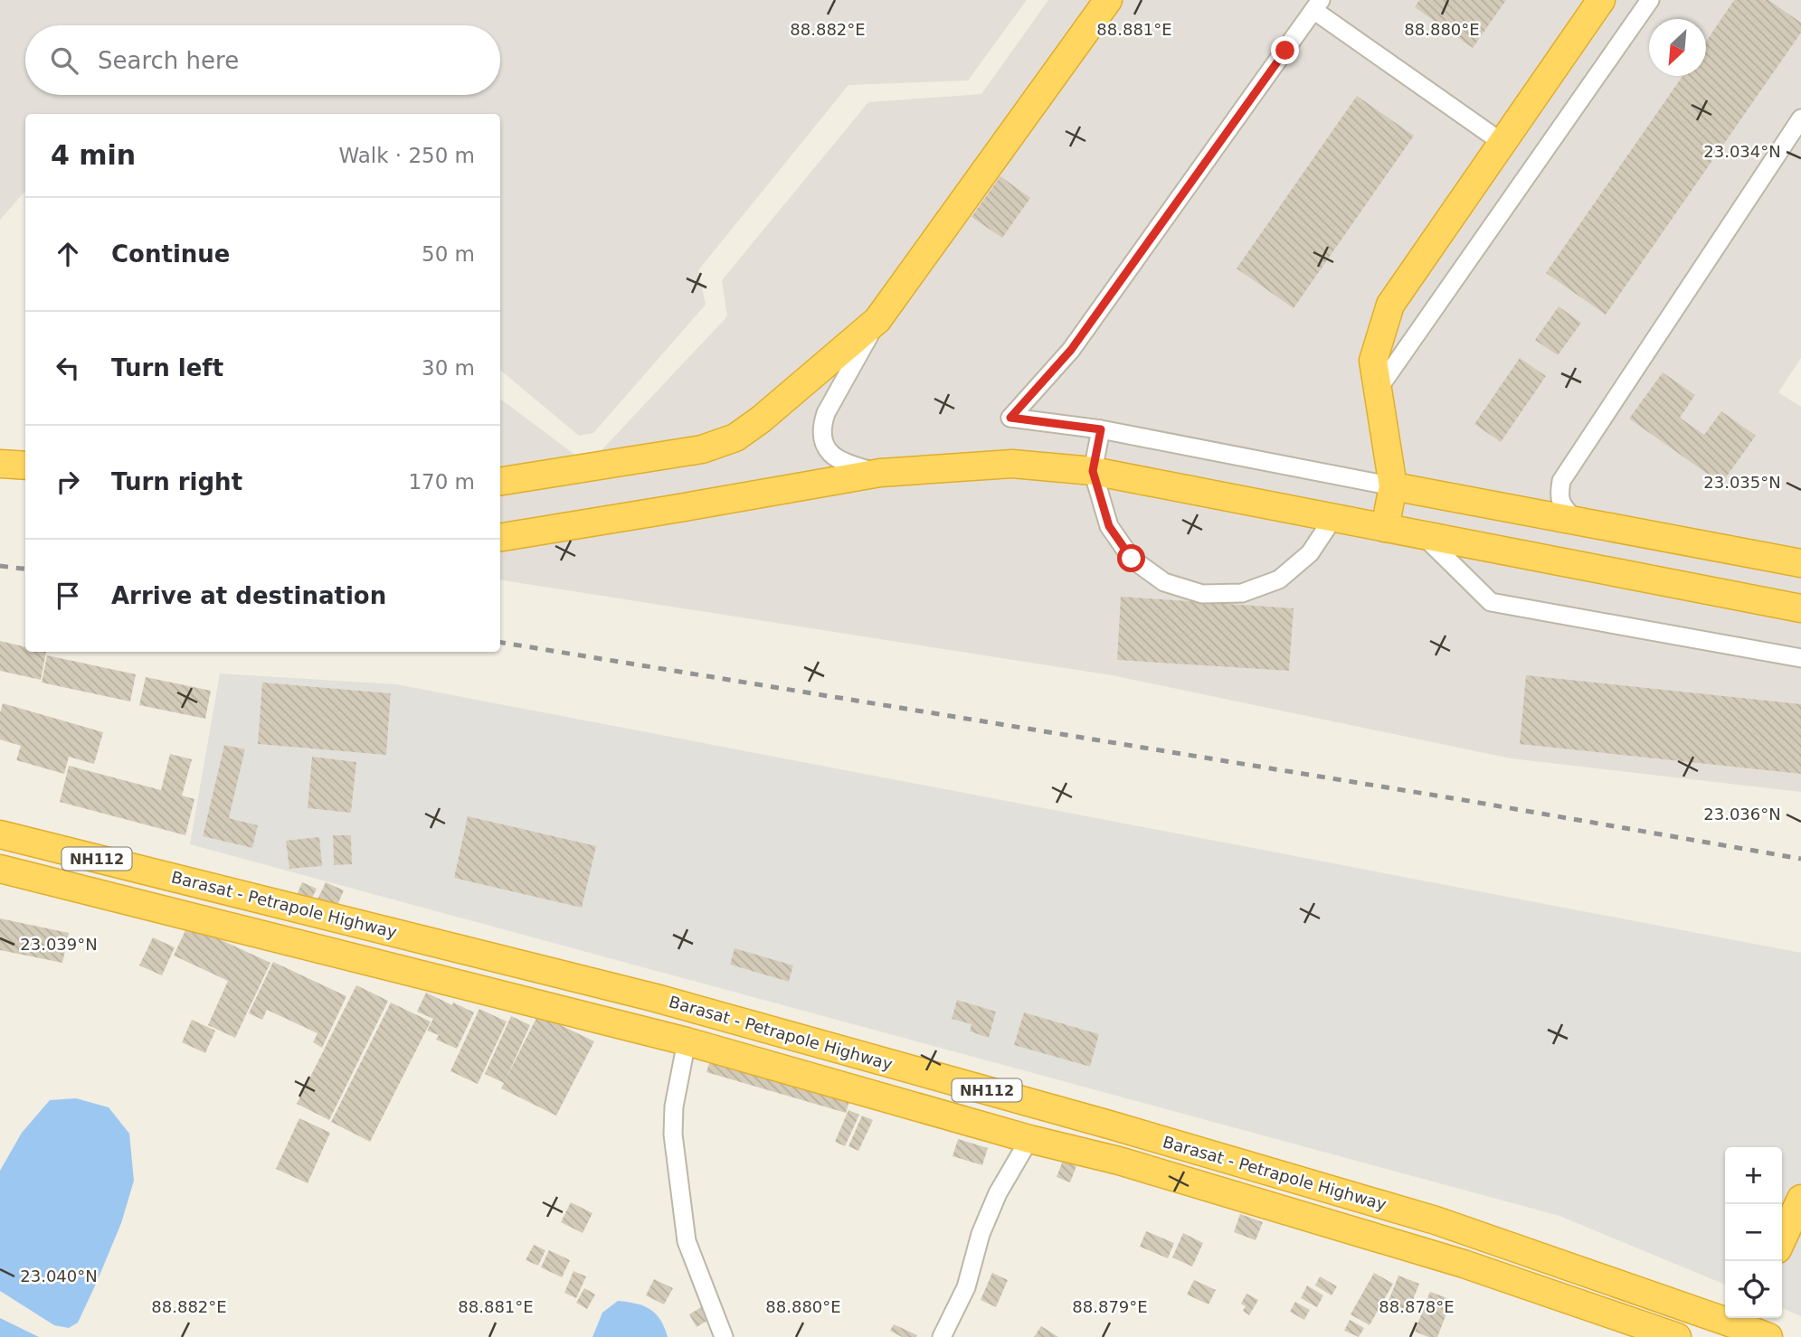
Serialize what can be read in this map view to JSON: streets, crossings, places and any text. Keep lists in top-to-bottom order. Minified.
{"streets":{"highway":["NH112","Barasat - Petrapole Highway"]},"north":"bottom left","page":{"search":"Search here","heading":["4 min","Walk · 250 m"],"list":[["Continue","50 m"],["Turn left","30 m"],["Turn right","170 m"],"Arrive at destination"],"map_buttons":["+","−"]},"coordinates":["88.882°E","88.881°E","88.880°E","23.034°N","23.035°N","23.036°N","23.039°N","23.040°N","88.879°E","88.878°E"]}
